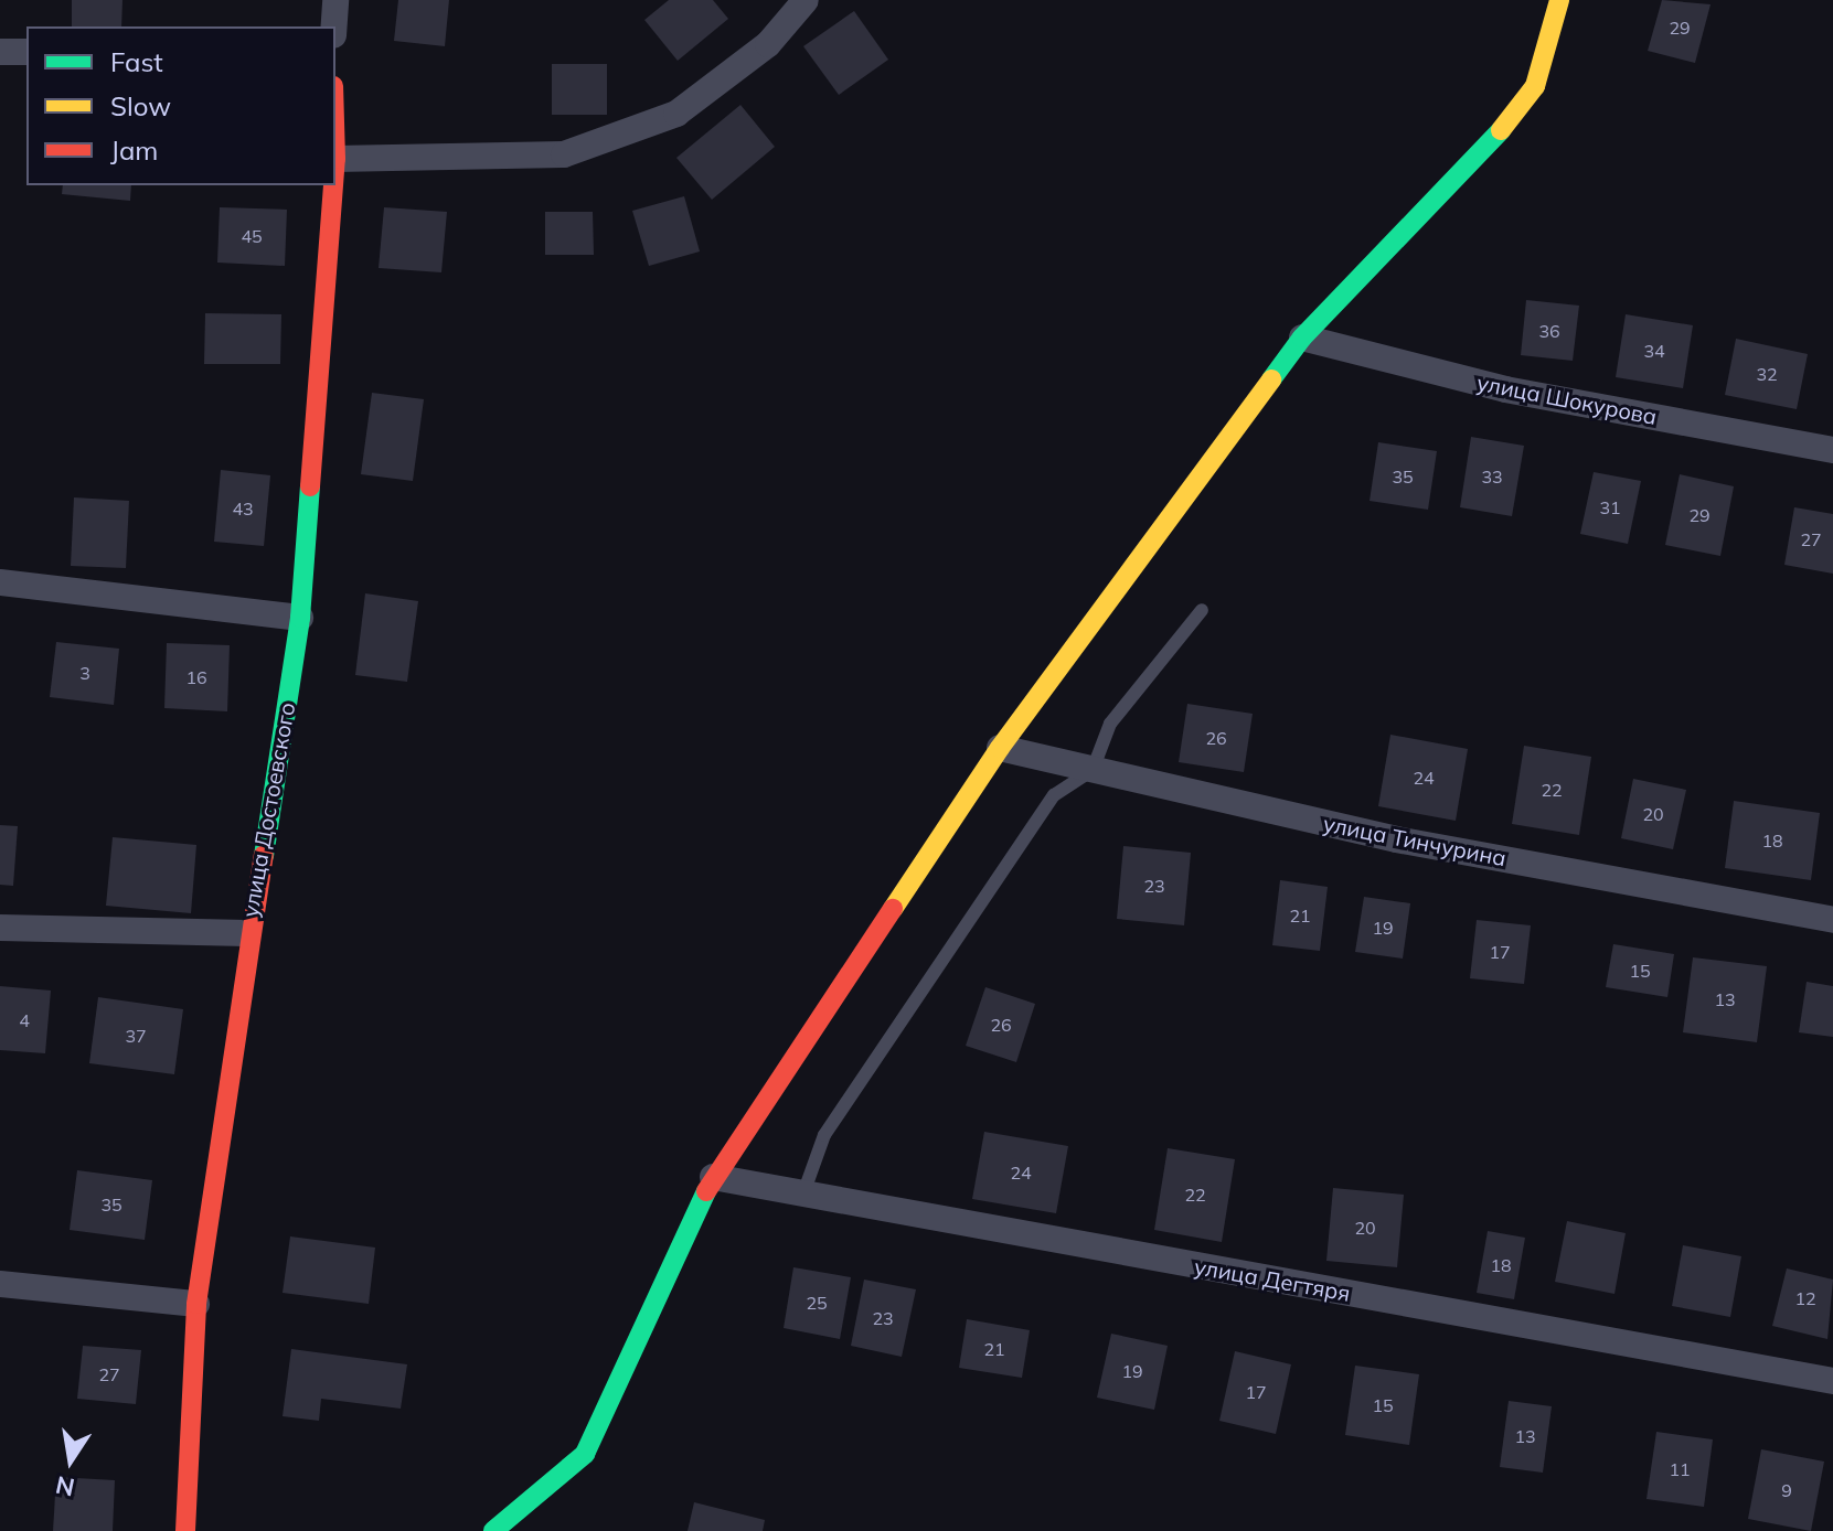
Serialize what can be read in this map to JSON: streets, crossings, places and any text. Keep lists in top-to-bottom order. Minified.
{"streets":{"street":["улица Шокурова","улица Достоевского","улица Тинчурина","улица Дегтяря"]},"house_numbers":["29","45","36","34","32","35","33","31","43","29","27","3","16","26","24","22","20","18","23","21","19","17","15","13","4","26","37","24","22","35","20","18","12","25","23","21","19","27","17","15","13","11","9"],"legend":["Fast","Slow","Jam"],"north":"bottom"}
